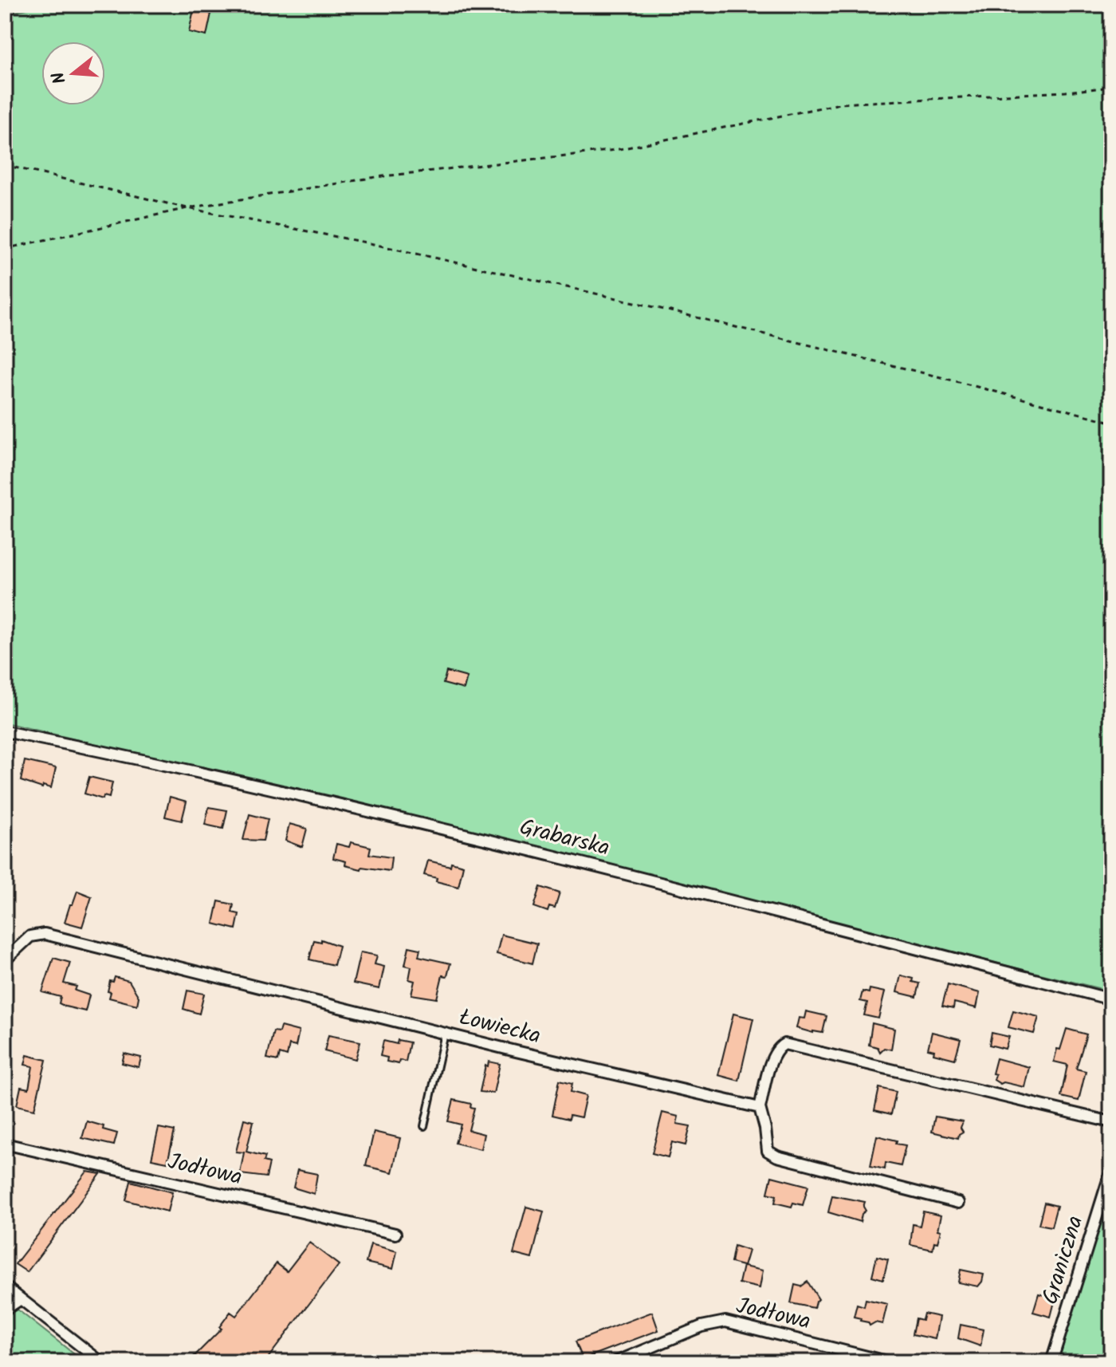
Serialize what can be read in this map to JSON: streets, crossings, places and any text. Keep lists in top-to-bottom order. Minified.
{"streets":{"street":["Grabarska","Łowiecka","Jodłowa","Graniczna"]},"north":"left"}
